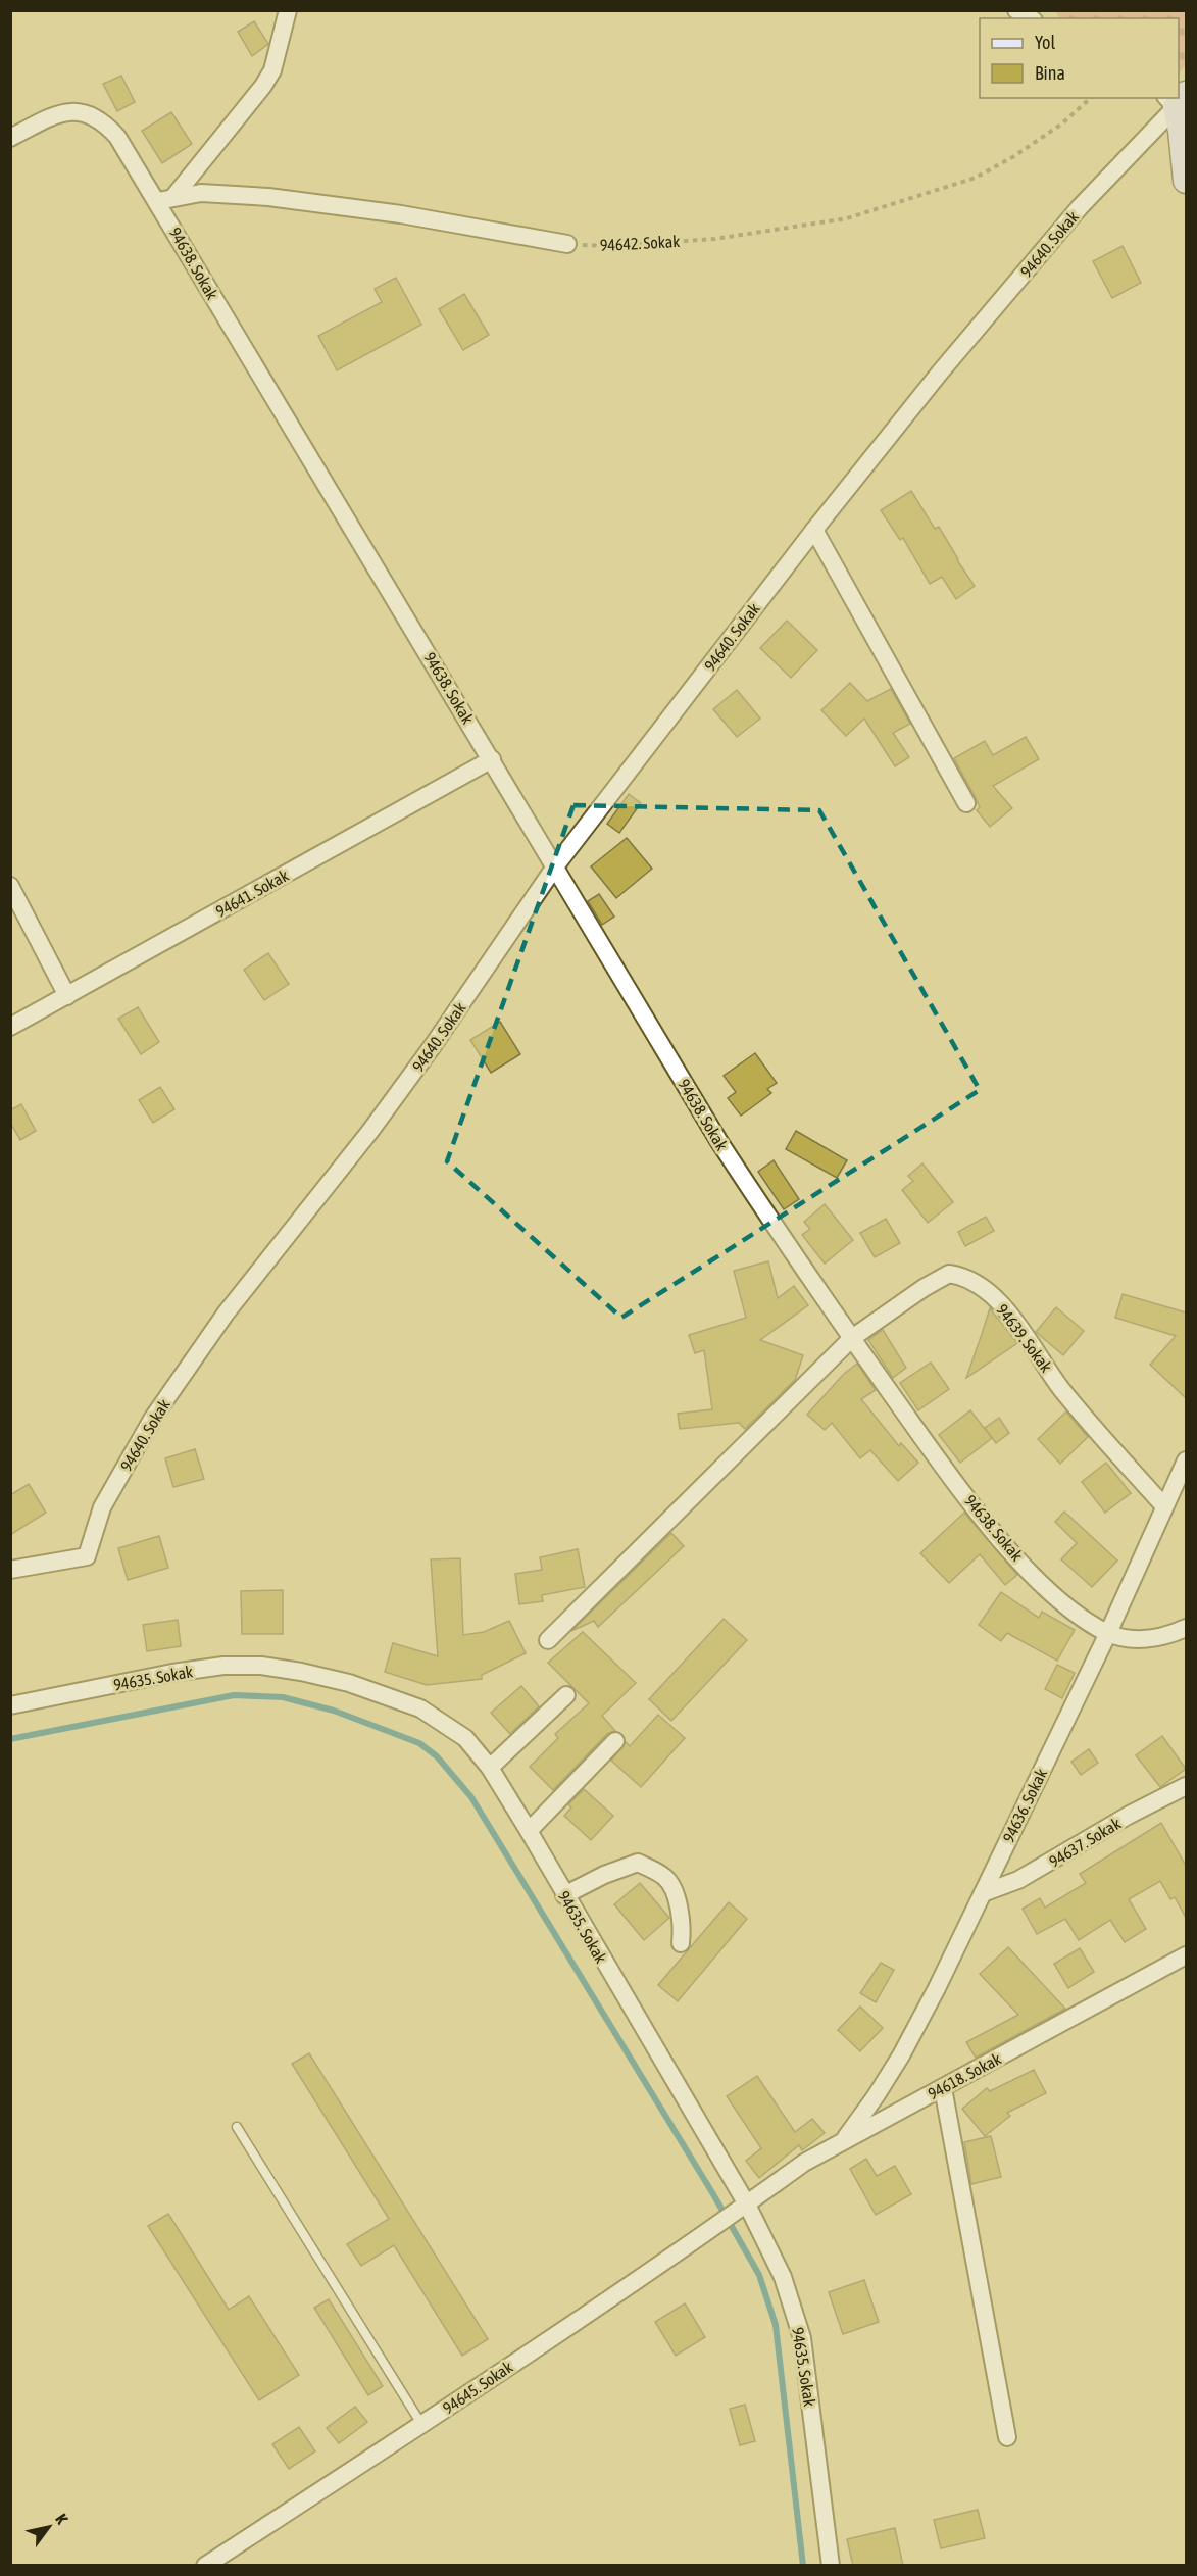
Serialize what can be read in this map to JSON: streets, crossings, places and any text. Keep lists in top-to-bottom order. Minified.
{"streets":{"street":["94640. Sokak","94638. Sokak","94641. Sokak","94639. Sokak","94635. Sokak","94636. Sokak","94637. Sokak","94618. Sokak","94645. Sokak"],"path":["94642. Sokak"]},"crossings":[["94640. Sokak","94638. Sokak"],["94638. Sokak","94641. Sokak"],["94638. Sokak","94639. Sokak"],["94638. Sokak","94636. Sokak"],["94639. Sokak","94636. Sokak"],["94635. Sokak","94618. Sokak"],["94635. Sokak","94645. Sokak"],["94636. Sokak","94637. Sokak"],["94636. Sokak","94618. Sokak"],["94618. Sokak","94645. Sokak"]],"legend":["Yol","Bina"],"north":"top right"}
